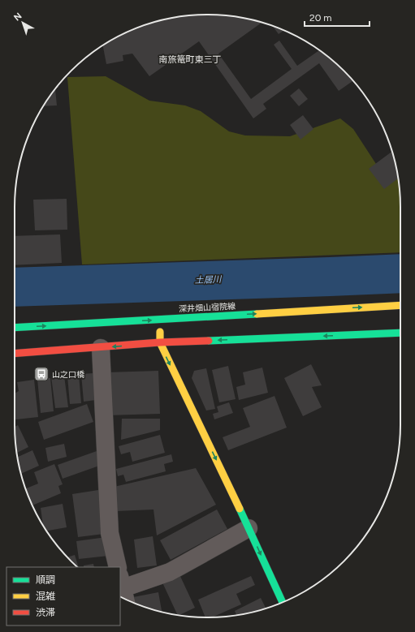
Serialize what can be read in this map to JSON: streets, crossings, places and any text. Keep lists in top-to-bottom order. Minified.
{"streets":{"main road":["深井畑山宿院線"]},"districts":["南旅篭町東三丁"],"water":["土居川"],"places":{"bus stop":["山之口橋"]},"legend":["順調","混雑","渋滞"],"scale_bar":"20 m","north":"top left"}
